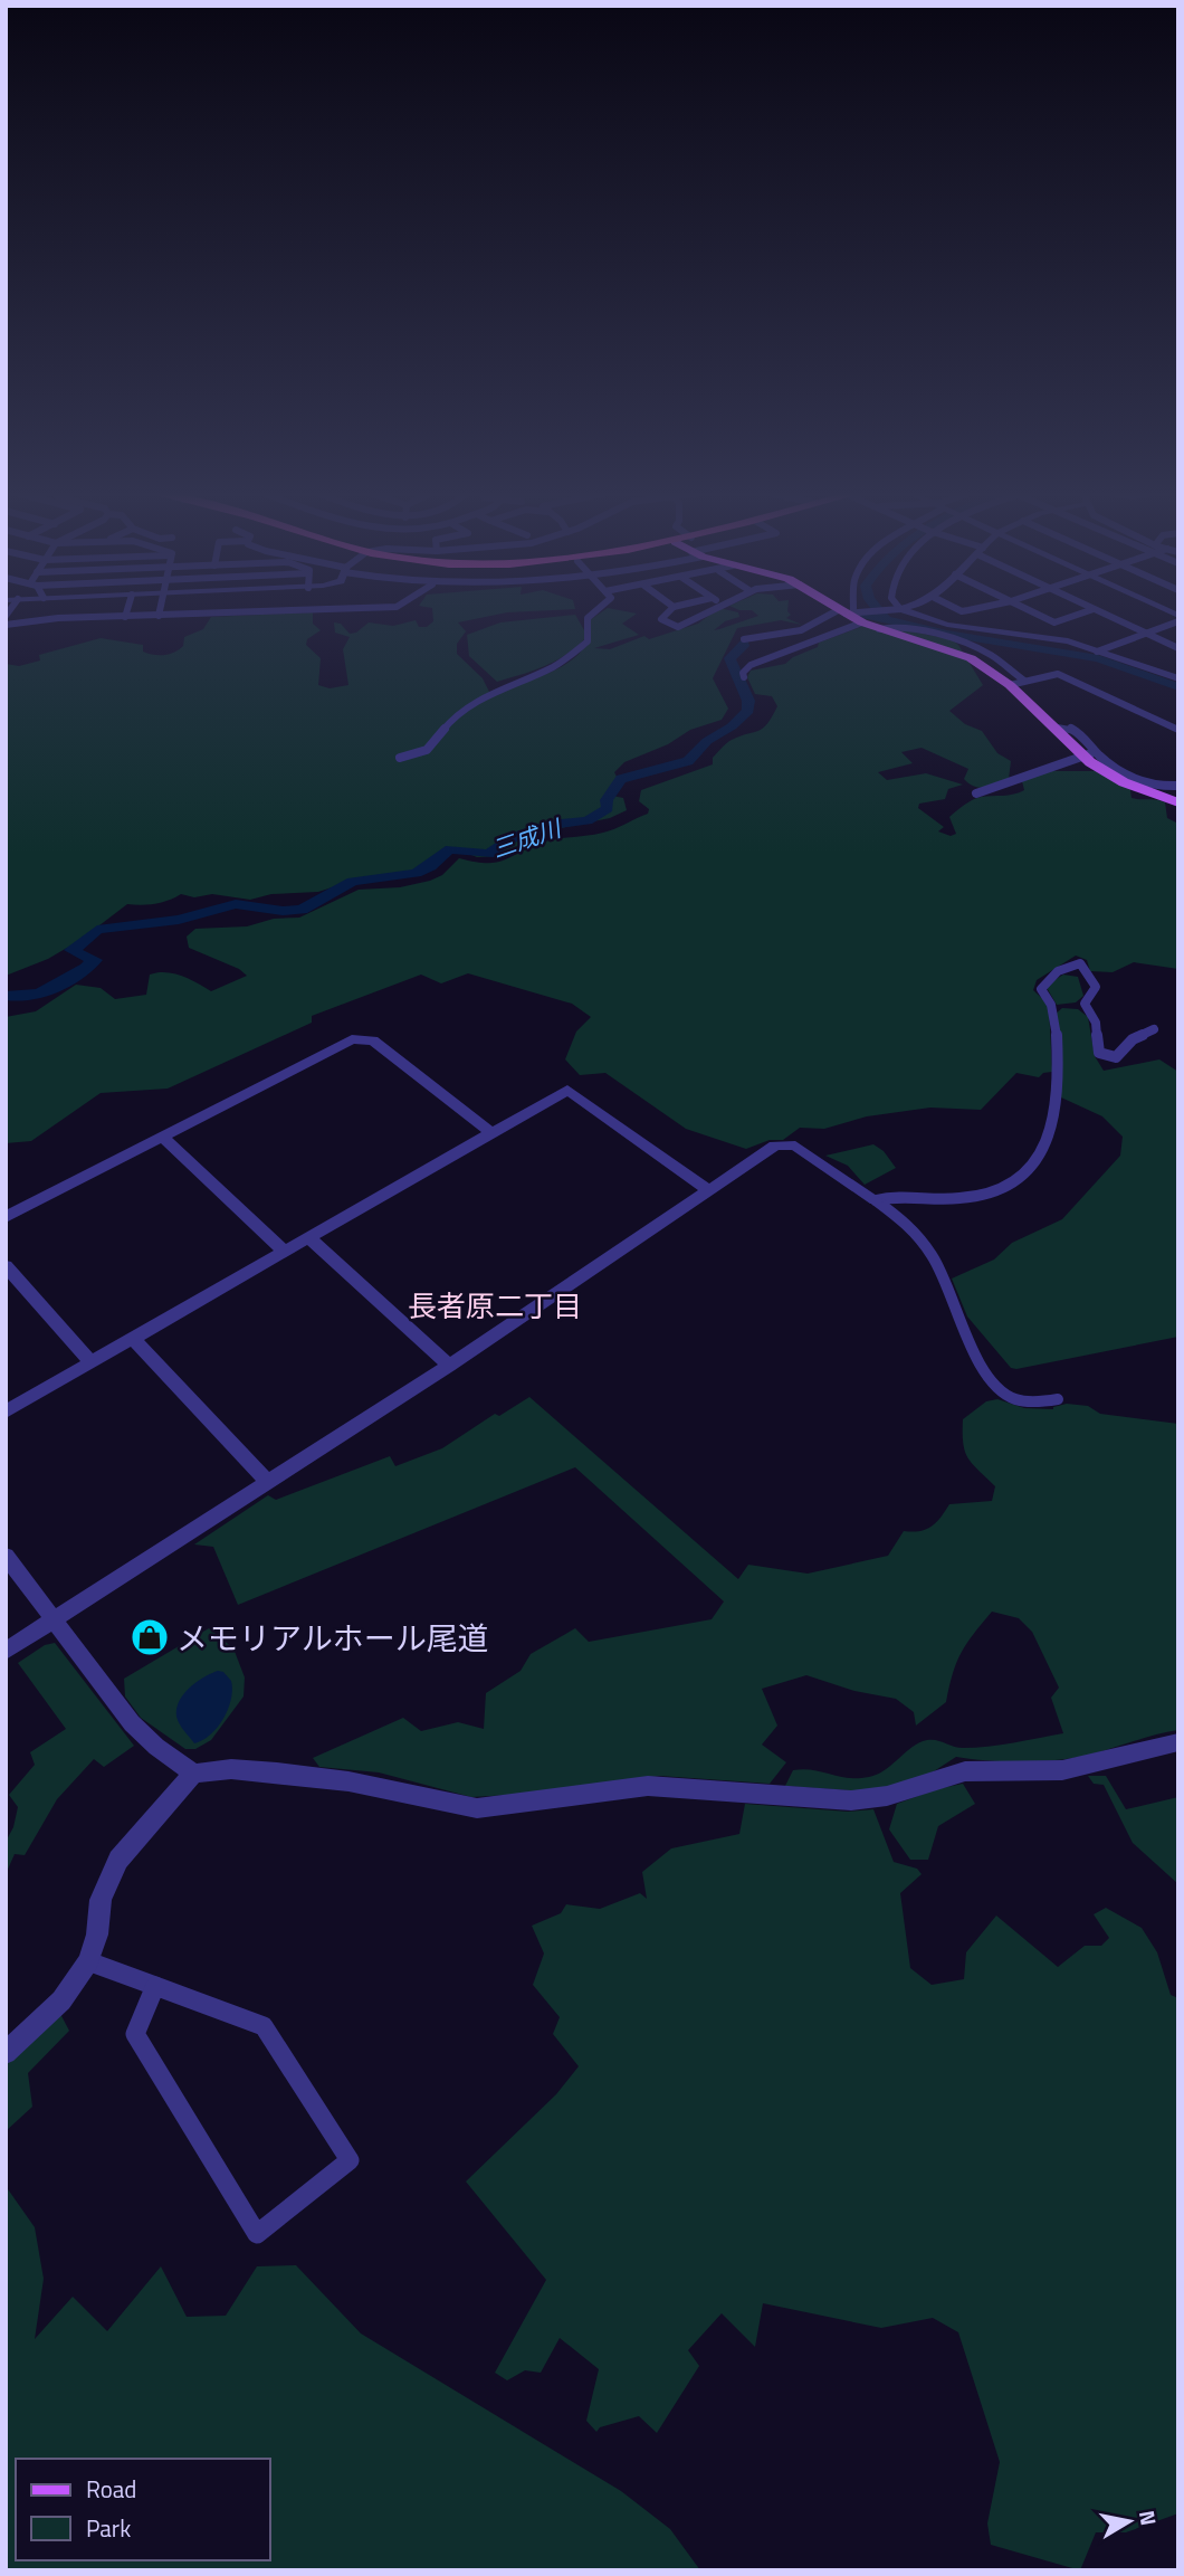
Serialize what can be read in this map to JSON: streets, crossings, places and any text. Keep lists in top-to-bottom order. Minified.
{"districts":["長者原二丁目"],"water":["三成川"],"places":{"shop":["メモリアルホール尾道"]},"legend":["Road","Park"],"north":"right"}
